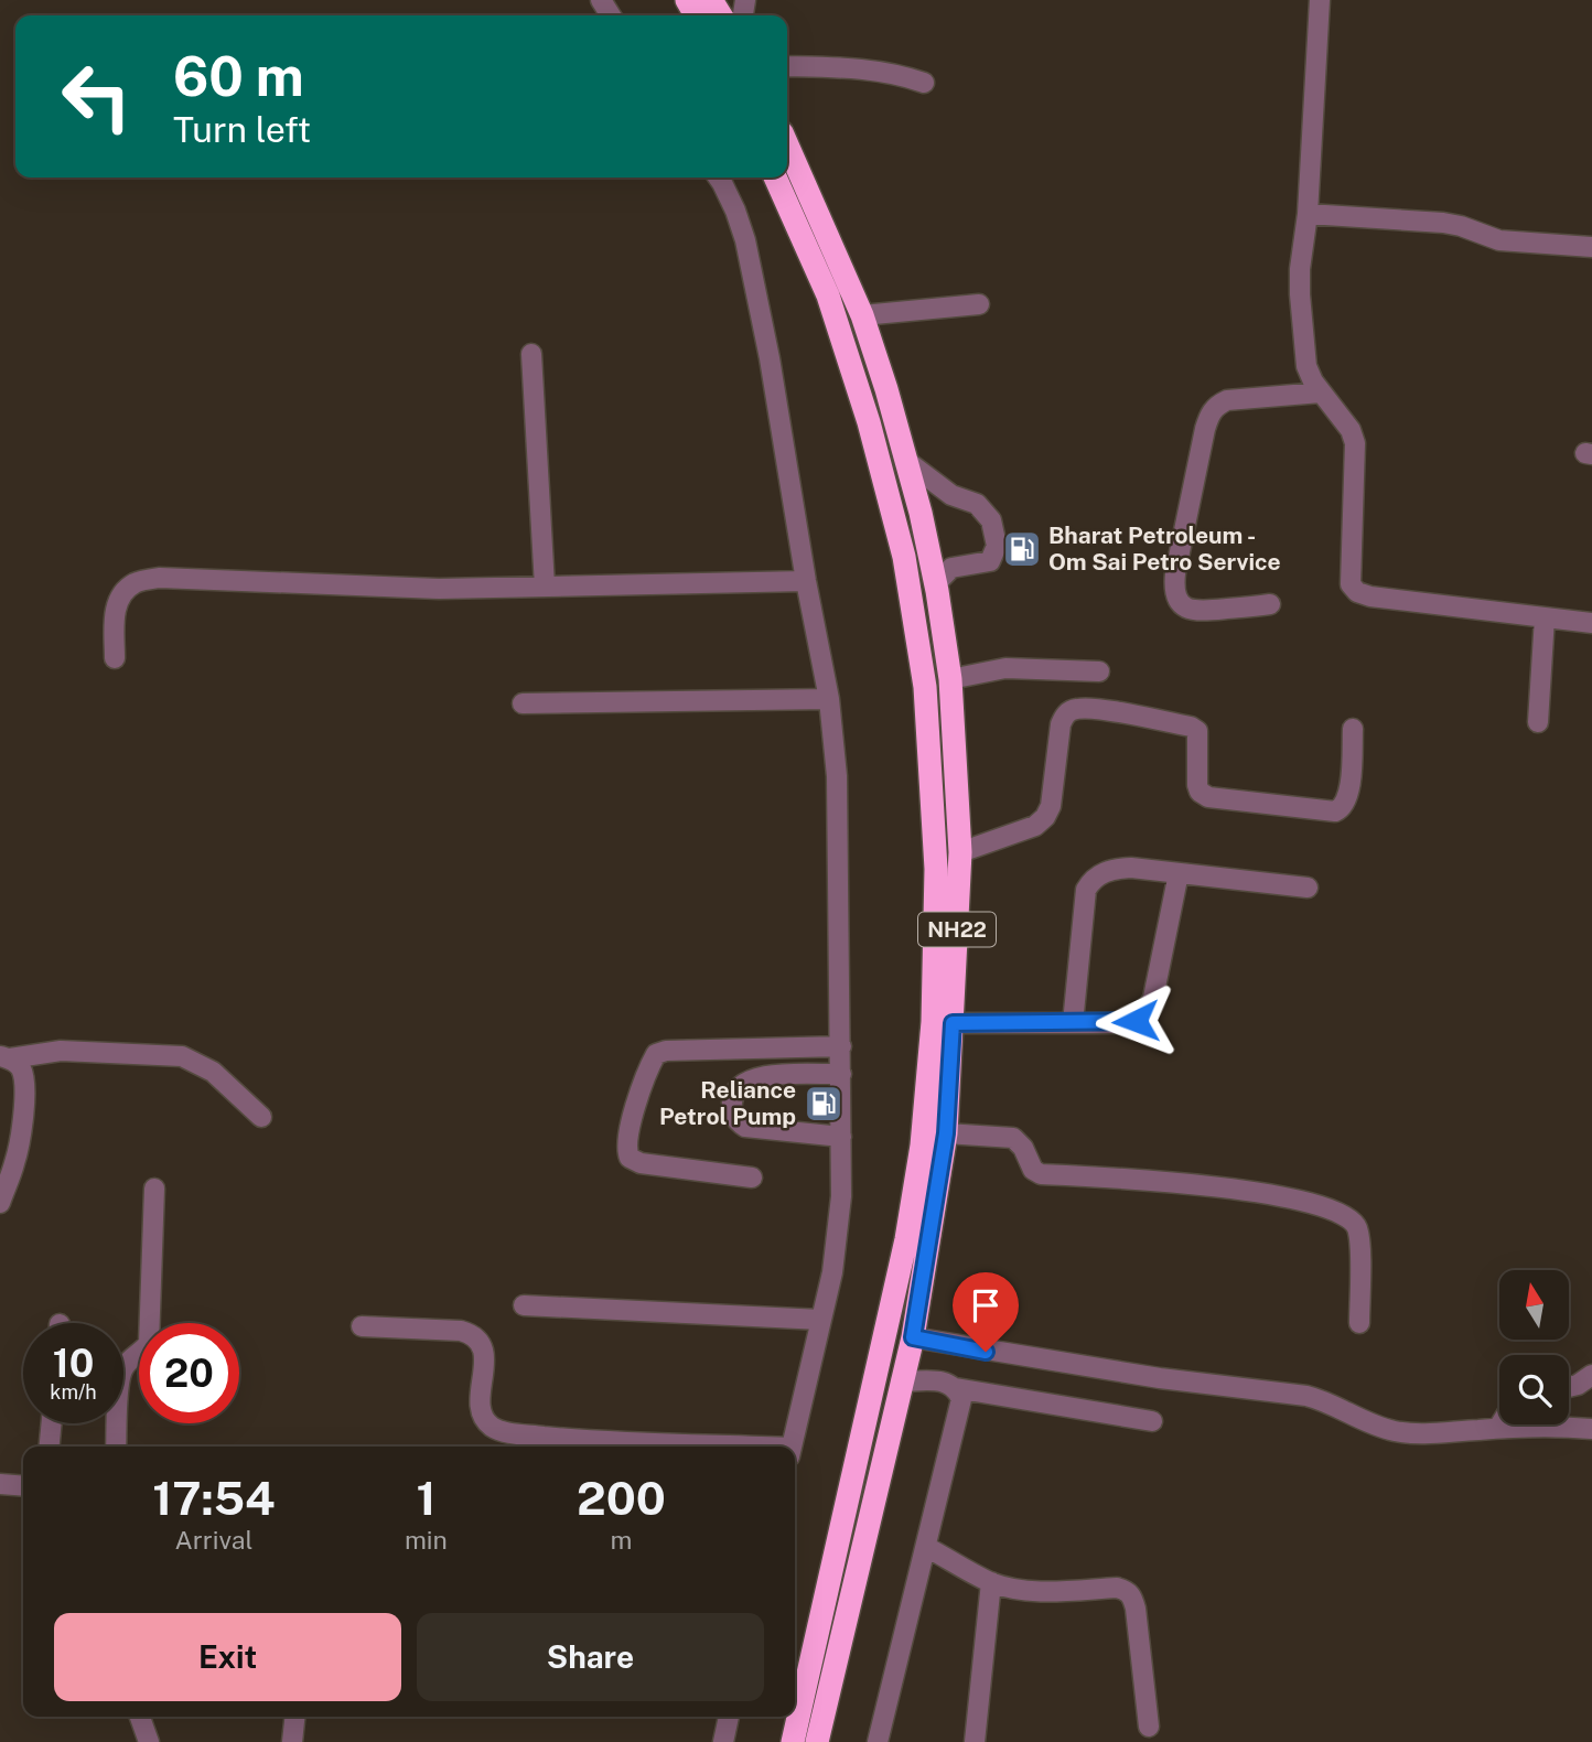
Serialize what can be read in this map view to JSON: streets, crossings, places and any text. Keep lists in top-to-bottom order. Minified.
{"streets":{"highway":["NH22"]},"places":{"fuel station":["Bharat Petroleum - Om Sai Petro Service","Reliance Petrol Pump"]},"north":"top","page":{"turn":["60 m","Turn left"],"speed":"10 km/h","limit":"20","eta":["17:54","Arrival","1","min","200","m"],"buttons":["Exit","Share"]}}
